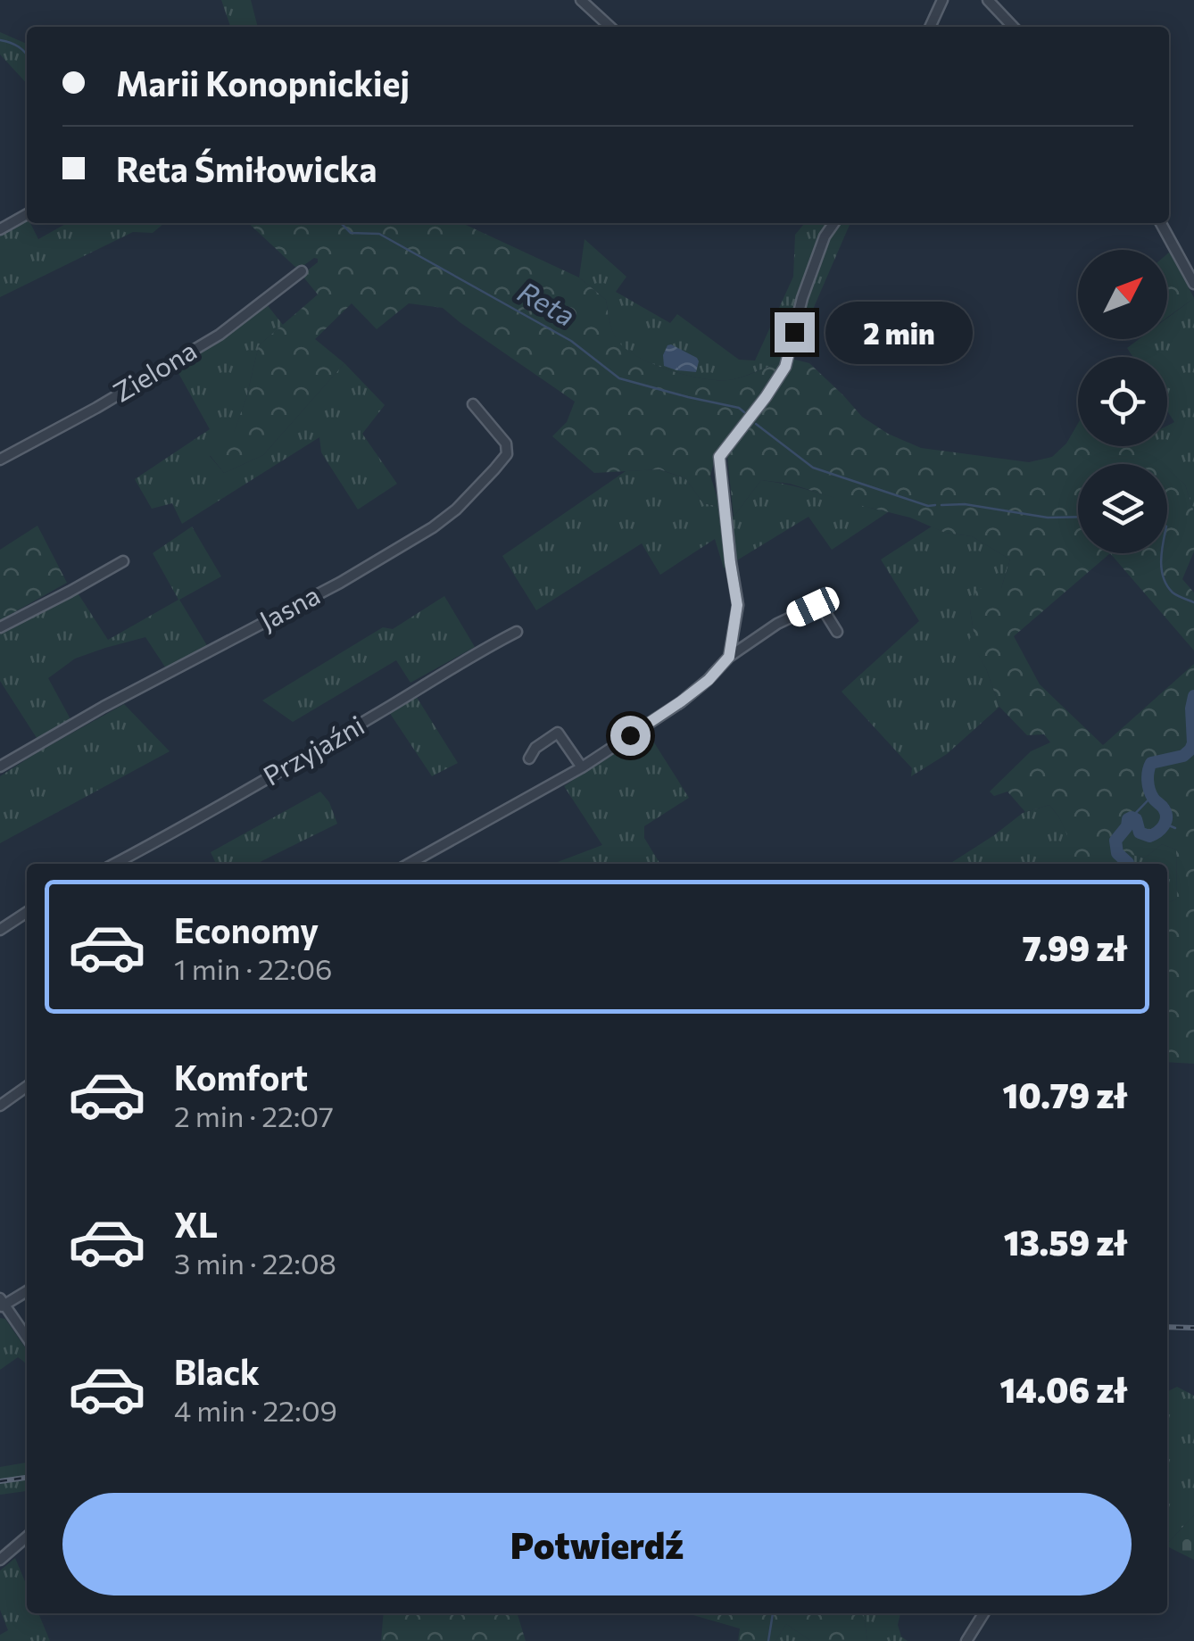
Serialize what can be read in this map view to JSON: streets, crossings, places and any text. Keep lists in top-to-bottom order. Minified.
{"streets":{"street":["Zielona","Jasna","Przyjaźni"]},"water":["Reta"],"north":"top right","page":{"banner":["Marii Konopnickiej","Reta Śmiłowicka"],"bubble":"2 min","list":[{"name":"Economy","note":"1 min · 22:06","value":"7.99 zł"},{"name":"Komfort","note":"2 min · 22:07","value":"10.79 zł"},{"name":"XL","note":"3 min · 22:08","value":"13.59 zł"},{"name":"Black","note":"4 min · 22:09","value":"14.06 zł"}],"buttons":"Potwierdź"}}
